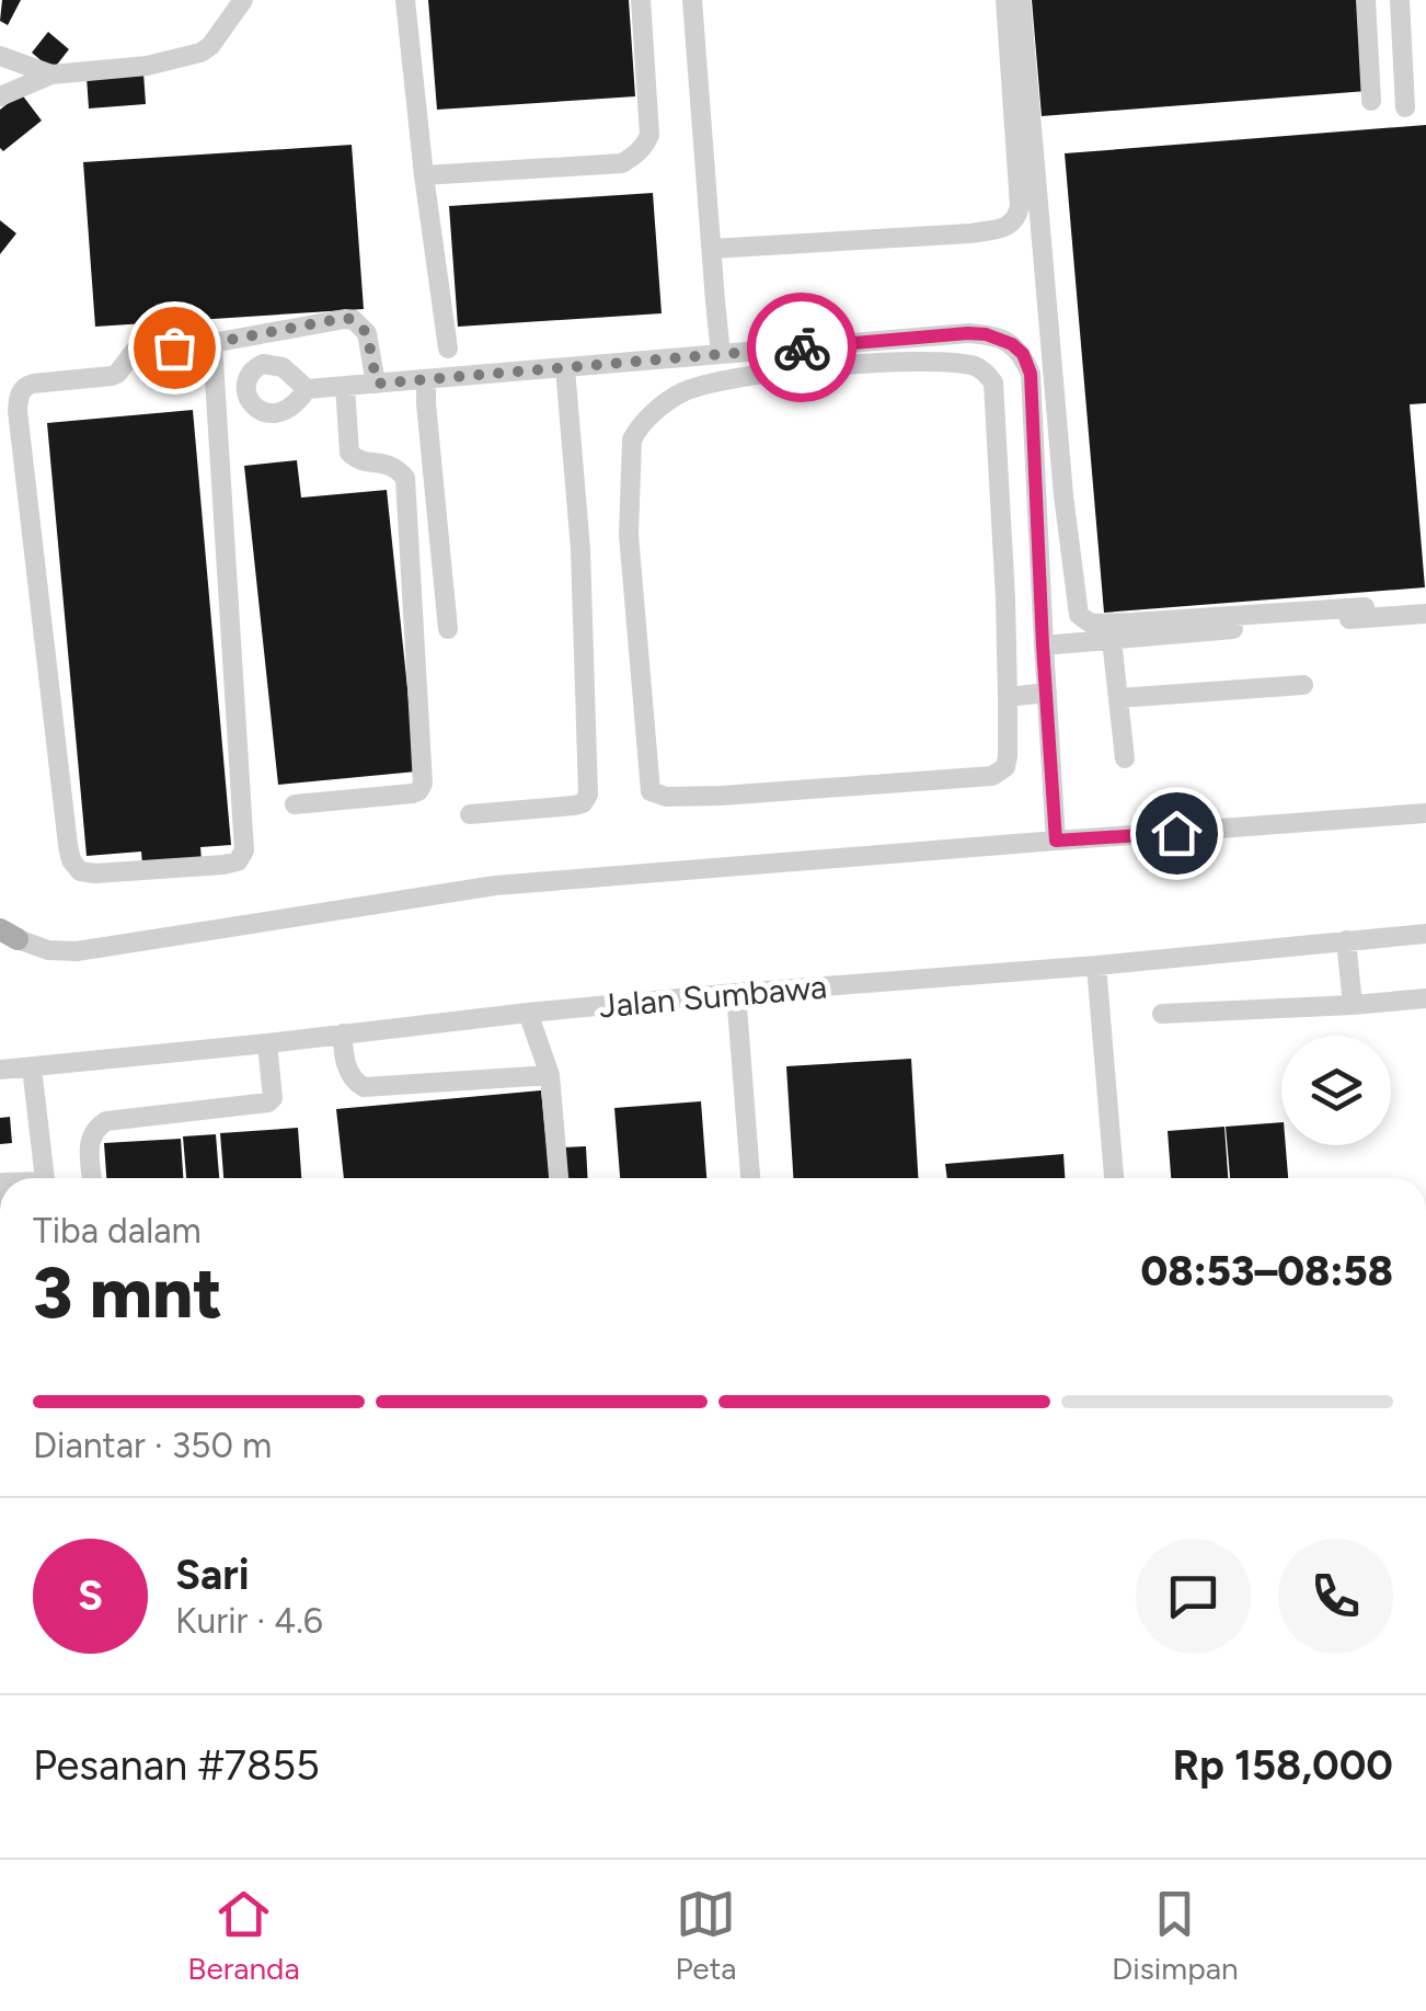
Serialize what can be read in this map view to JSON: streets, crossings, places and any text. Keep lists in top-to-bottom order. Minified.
{"streets":{"street":["Jalan Sumbawa"]},"page":{"heading":["3 mnt","Tiba dalam","08:53–08:58"],"panel":["Sari","Kurir · 4.6","Pesanan #7855","Rp 158,000"],"bar":"Diantar · 350 m","round":"S","tabs":["Beranda","Peta","Disimpan"]}}
